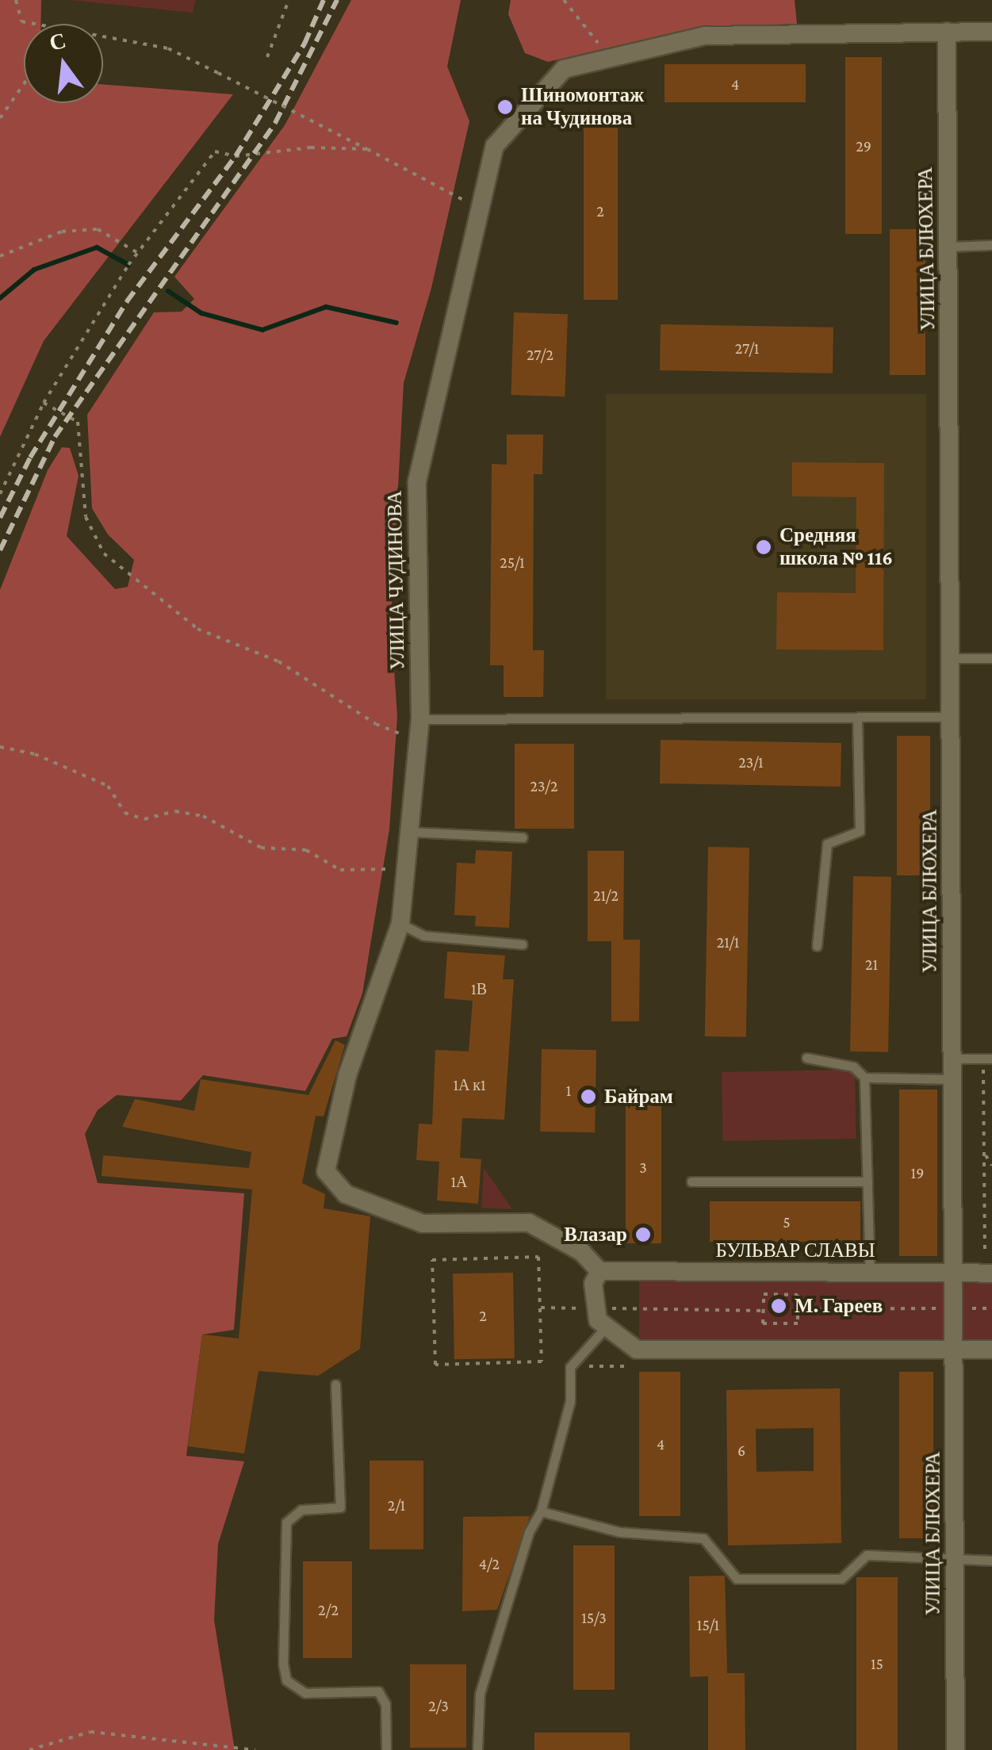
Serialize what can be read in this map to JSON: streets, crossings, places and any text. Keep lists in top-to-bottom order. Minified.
{"streets":{"street":["УЛИЦА БЛЮХЕРА","УЛИЦА ЧУДИНОВА","БУЛЬВАР СЛАВЫ"]},"crossings":[["УЛИЦА БЛЮХЕРА","УЛИЦА ЧУДИНОВА"],["УЛИЦА БЛЮХЕРА","БУЛЬВАР СЛАВЫ"],["УЛИЦА ЧУДИНОВА","БУЛЬВАР СЛАВЫ"]],"places":["Шиномонтаж на Чудинова","Средняя школа № 116","Байрам","Влазар","М. Гареев"],"house_numbers":["4","29","2","27/1","27/2","25/1","23/1","23/2","21/2","21/1","21","1В","1А к1","1","3","19","1А","5","2","4","6","2/1","4/2","2/2","15/3","15/1","15","2/3"],"north":"top"}
